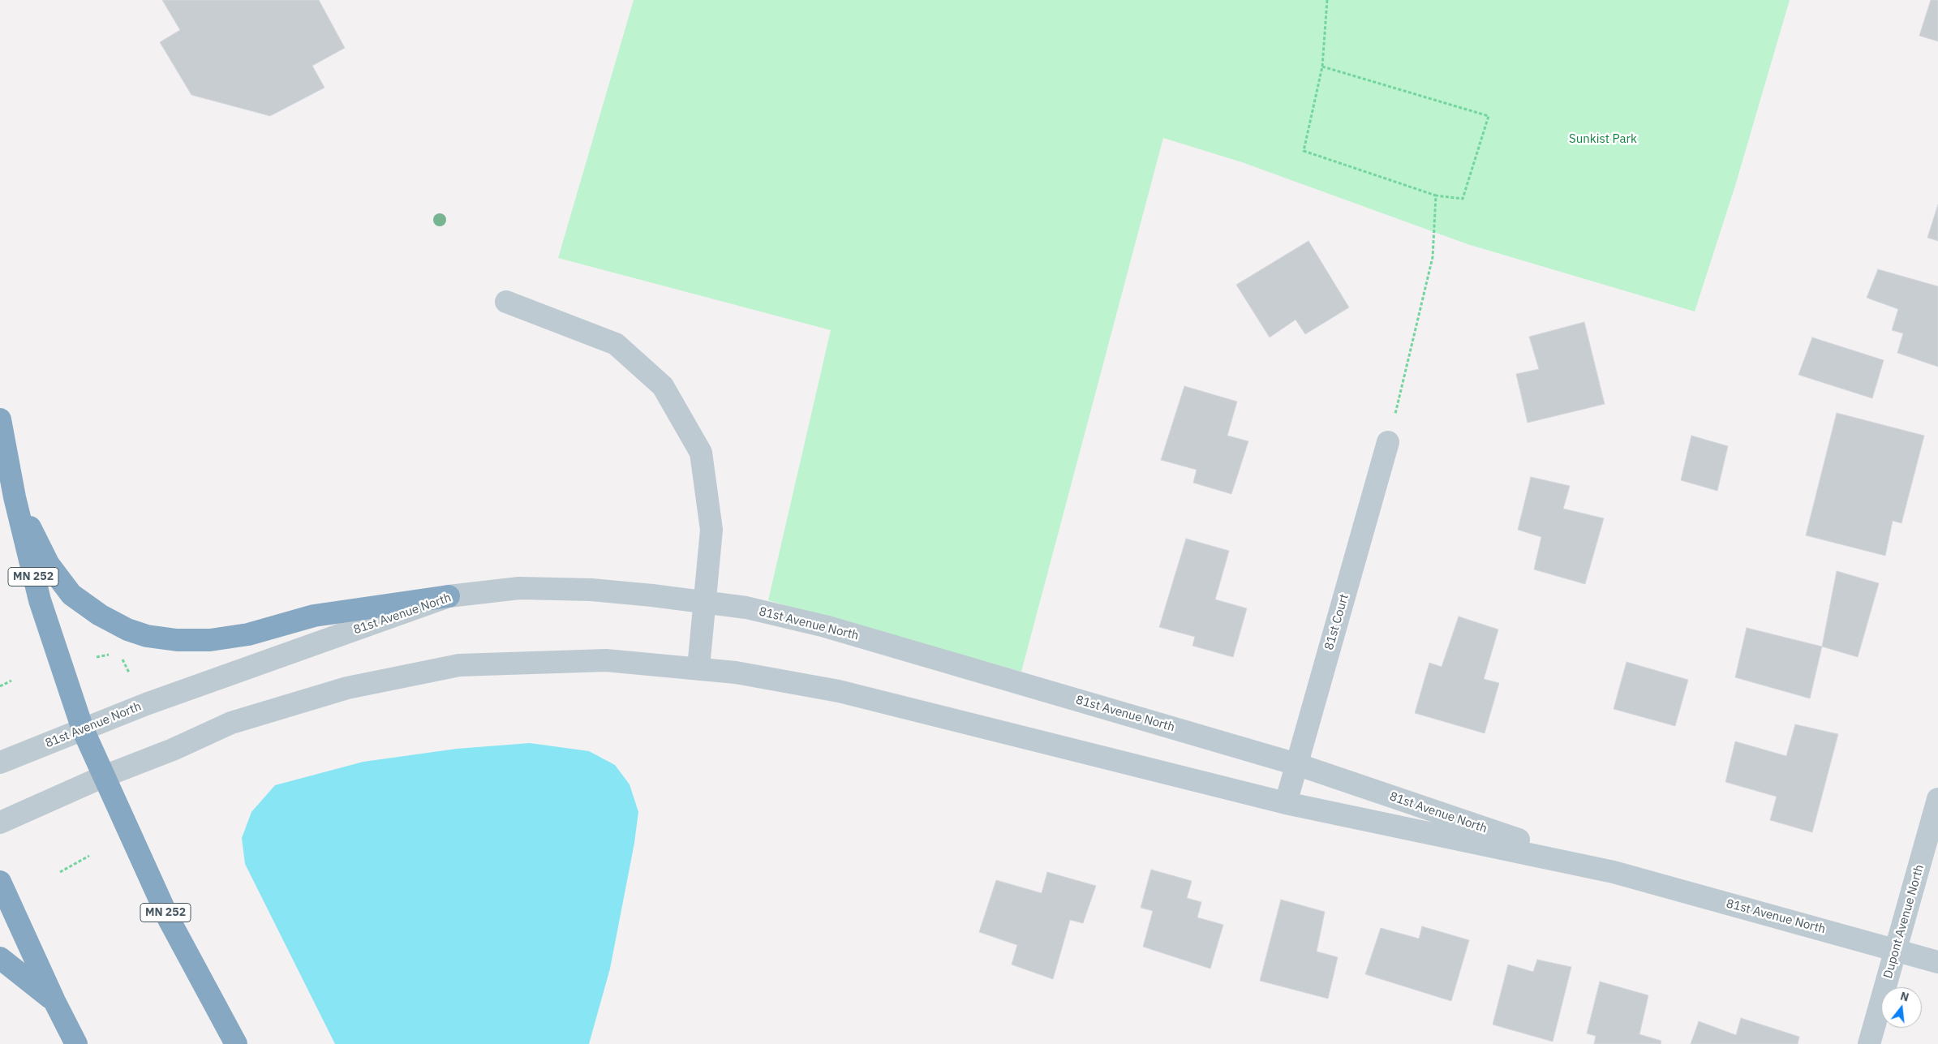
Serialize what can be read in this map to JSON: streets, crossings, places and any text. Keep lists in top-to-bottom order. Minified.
{"streets":{"highway":["MN 252"],"street":["81st Avenue North","81st Court","Dupont Avenue North"]},"crossings":[["MN 252","81st Avenue North"],["81st Avenue North","81st Court"],["81st Avenue North","Dupont Avenue North"]],"parks":["Sunkist Park"],"north":"top"}
